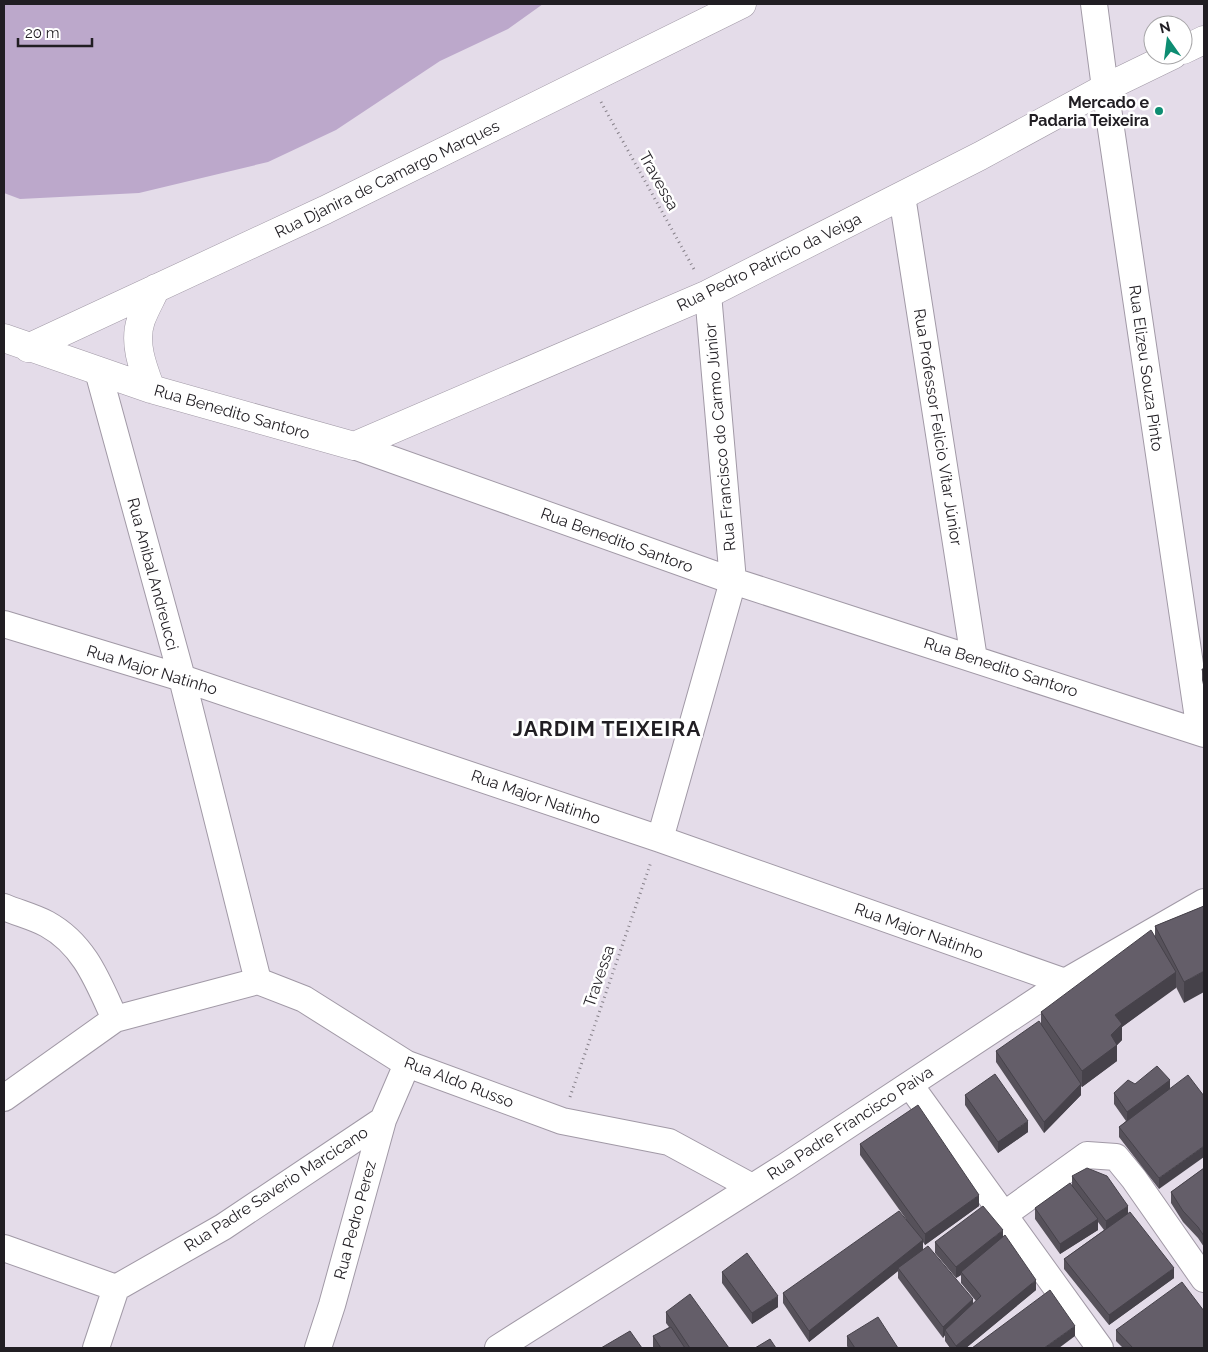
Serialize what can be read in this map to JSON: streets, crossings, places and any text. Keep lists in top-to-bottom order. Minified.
{"streets":{"street":["Rua Djanira de Camargo Marques","Rua Pedro Patrício da Veiga","Rua Elizeu Souza Pinto","Rua Benedito Santoro","Rua Professor Felicio Vitar Júnior","Rua Francisco do Carmo Júnior","Rua Anibal Andreucci","Rua Major Natinho","Rua Aldo Russo","Rua Padre Francisco Paiva","Rua Padre Saverio Marcicano","Rua Pedro Perez"],"path":["Travessa"]},"crossings":[["Rua Djanira de Camargo Marques","Travessa"],["Rua Djanira de Camargo Marques","Rua Benedito Santoro"],["Travessa","Rua Pedro Patrício da Veiga"],["Travessa","Rua Francisco do Carmo Júnior"],["Travessa","Rua Major Natinho"],["Travessa","Rua Aldo Russo"],["Rua Pedro Patrício da Veiga","Rua Elizeu Souza Pinto"],["Rua Pedro Patrício da Veiga","Rua Benedito Santoro"],["Rua Pedro Patrício da Veiga","Rua Professor Felicio Vitar Júnior"],["Rua Pedro Patrício da Veiga","Rua Francisco do Carmo Júnior"],["Rua Elizeu Souza Pinto","Rua Benedito Santoro"],["Rua Benedito Santoro","Rua Professor Felicio Vitar Júnior"],["Rua Benedito Santoro","Rua Francisco do Carmo Júnior"],["Rua Benedito Santoro","Rua Anibal Andreucci"],["Rua Anibal Andreucci","Rua Major Natinho"],["Rua Anibal Andreucci","Rua Aldo Russo"],["Rua Major Natinho","Rua Padre Francisco Paiva"],["Rua Aldo Russo","Rua Padre Francisco Paiva"],["Rua Aldo Russo","Rua Pedro Perez"],["Rua Padre Saverio Marcicano","Rua Pedro Perez"]],"districts":["JARDIM TEIXEIRA"],"places":["Mercado e Padaria Teixeira"],"scale_bar":"20 m","north":"top"}
